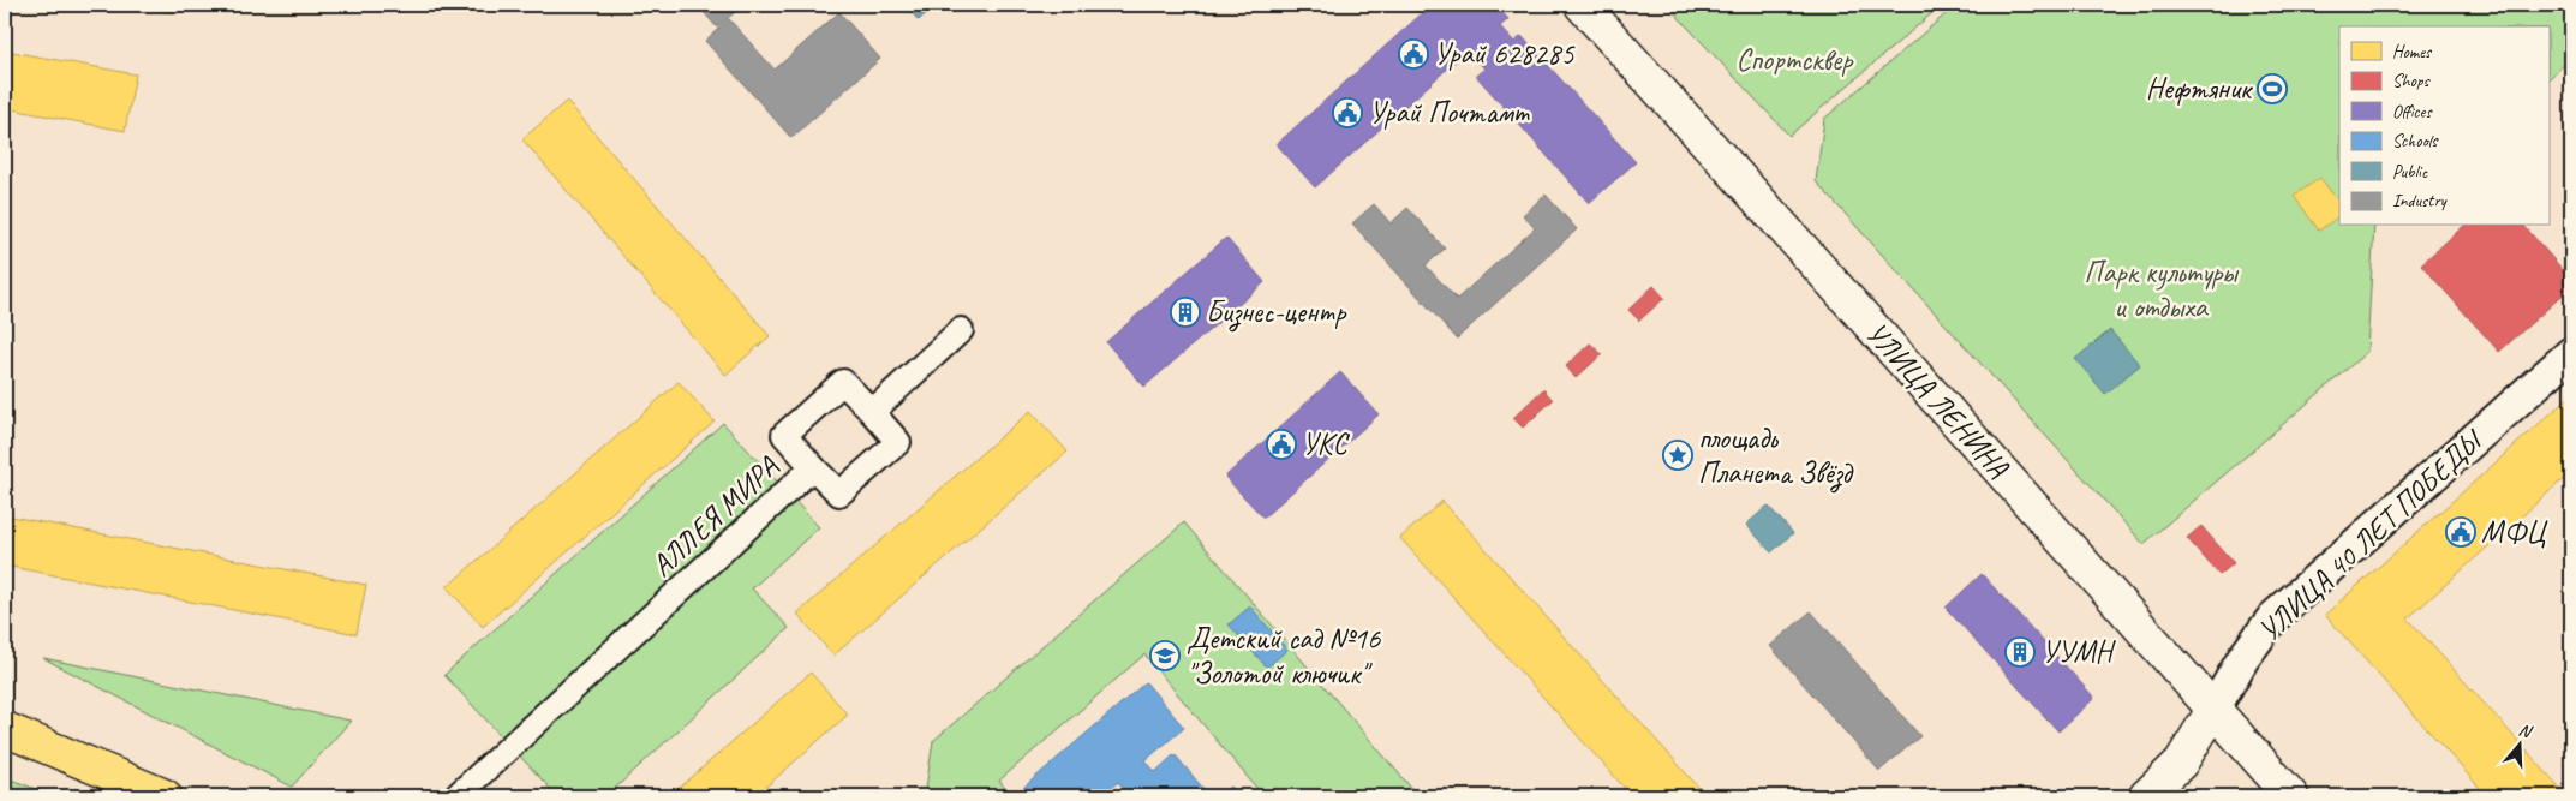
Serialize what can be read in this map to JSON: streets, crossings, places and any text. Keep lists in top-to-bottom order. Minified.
{"streets":{"main road":["УЛИЦА ЛЕНИНА","УЛИЦА 40 ЛЕТ ПОБЕДЫ"],"street":["АЛЛЕЯ МИРА"]},"crossings":[["УЛИЦА ЛЕНИНА","УЛИЦА 40 ЛЕТ ПОБЕДЫ"]],"parks":["Спортсквер","Парк культуры и отдыха"],"places":{"public building":["Урай 628285","Урай Почтамт","УКС","МФЦ"],"sports":["Нефтяник"],"building":["Бизнес-центр","УУМН"],"place":["площадь Планета Звёзд"],"school or university":["Детский сад №16 \"Золотой ключик\""]},"legend":["Homes","Shops","Offices","Schools","Public","Industry"],"north":"top"}
